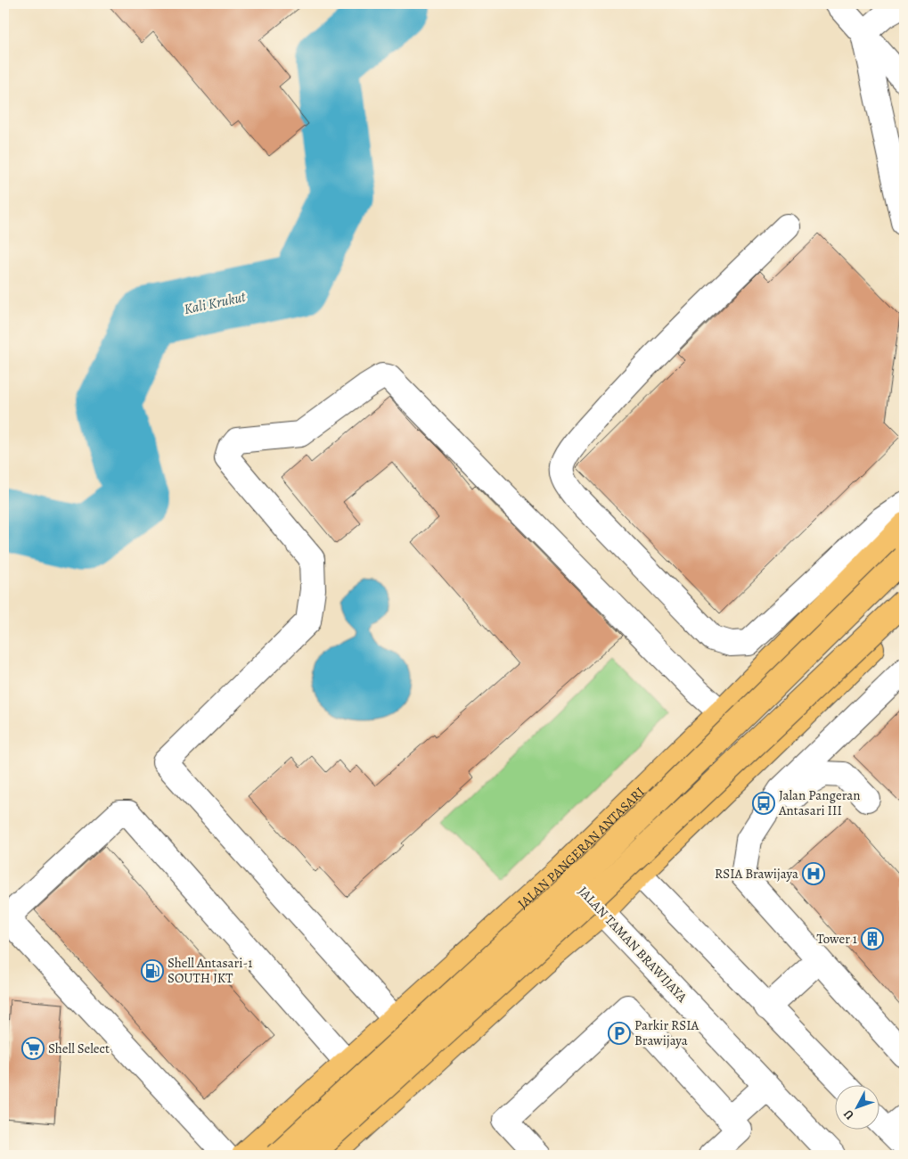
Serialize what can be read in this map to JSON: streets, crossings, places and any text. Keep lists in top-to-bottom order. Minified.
{"streets":{"main road":["JALAN PANGERAN ANTASARI"],"street":["JALAN TAMAN BRAWIJAYA"]},"crossings":[["JALAN PANGERAN ANTASARI","JALAN TAMAN BRAWIJAYA"]],"water":["Kali Krukut"],"places":{"bus stop":["Jalan Pangeran Antasari III"],"hospital":["RSIA Brawijaya"],"building":["Tower 1"],"fuel station":["Shell Antasari-1 SOUTH JKT"],"parking":["Parkir RSIA Brawijaya"],"supermarket":["Shell Select"]},"north":"bottom left"}
